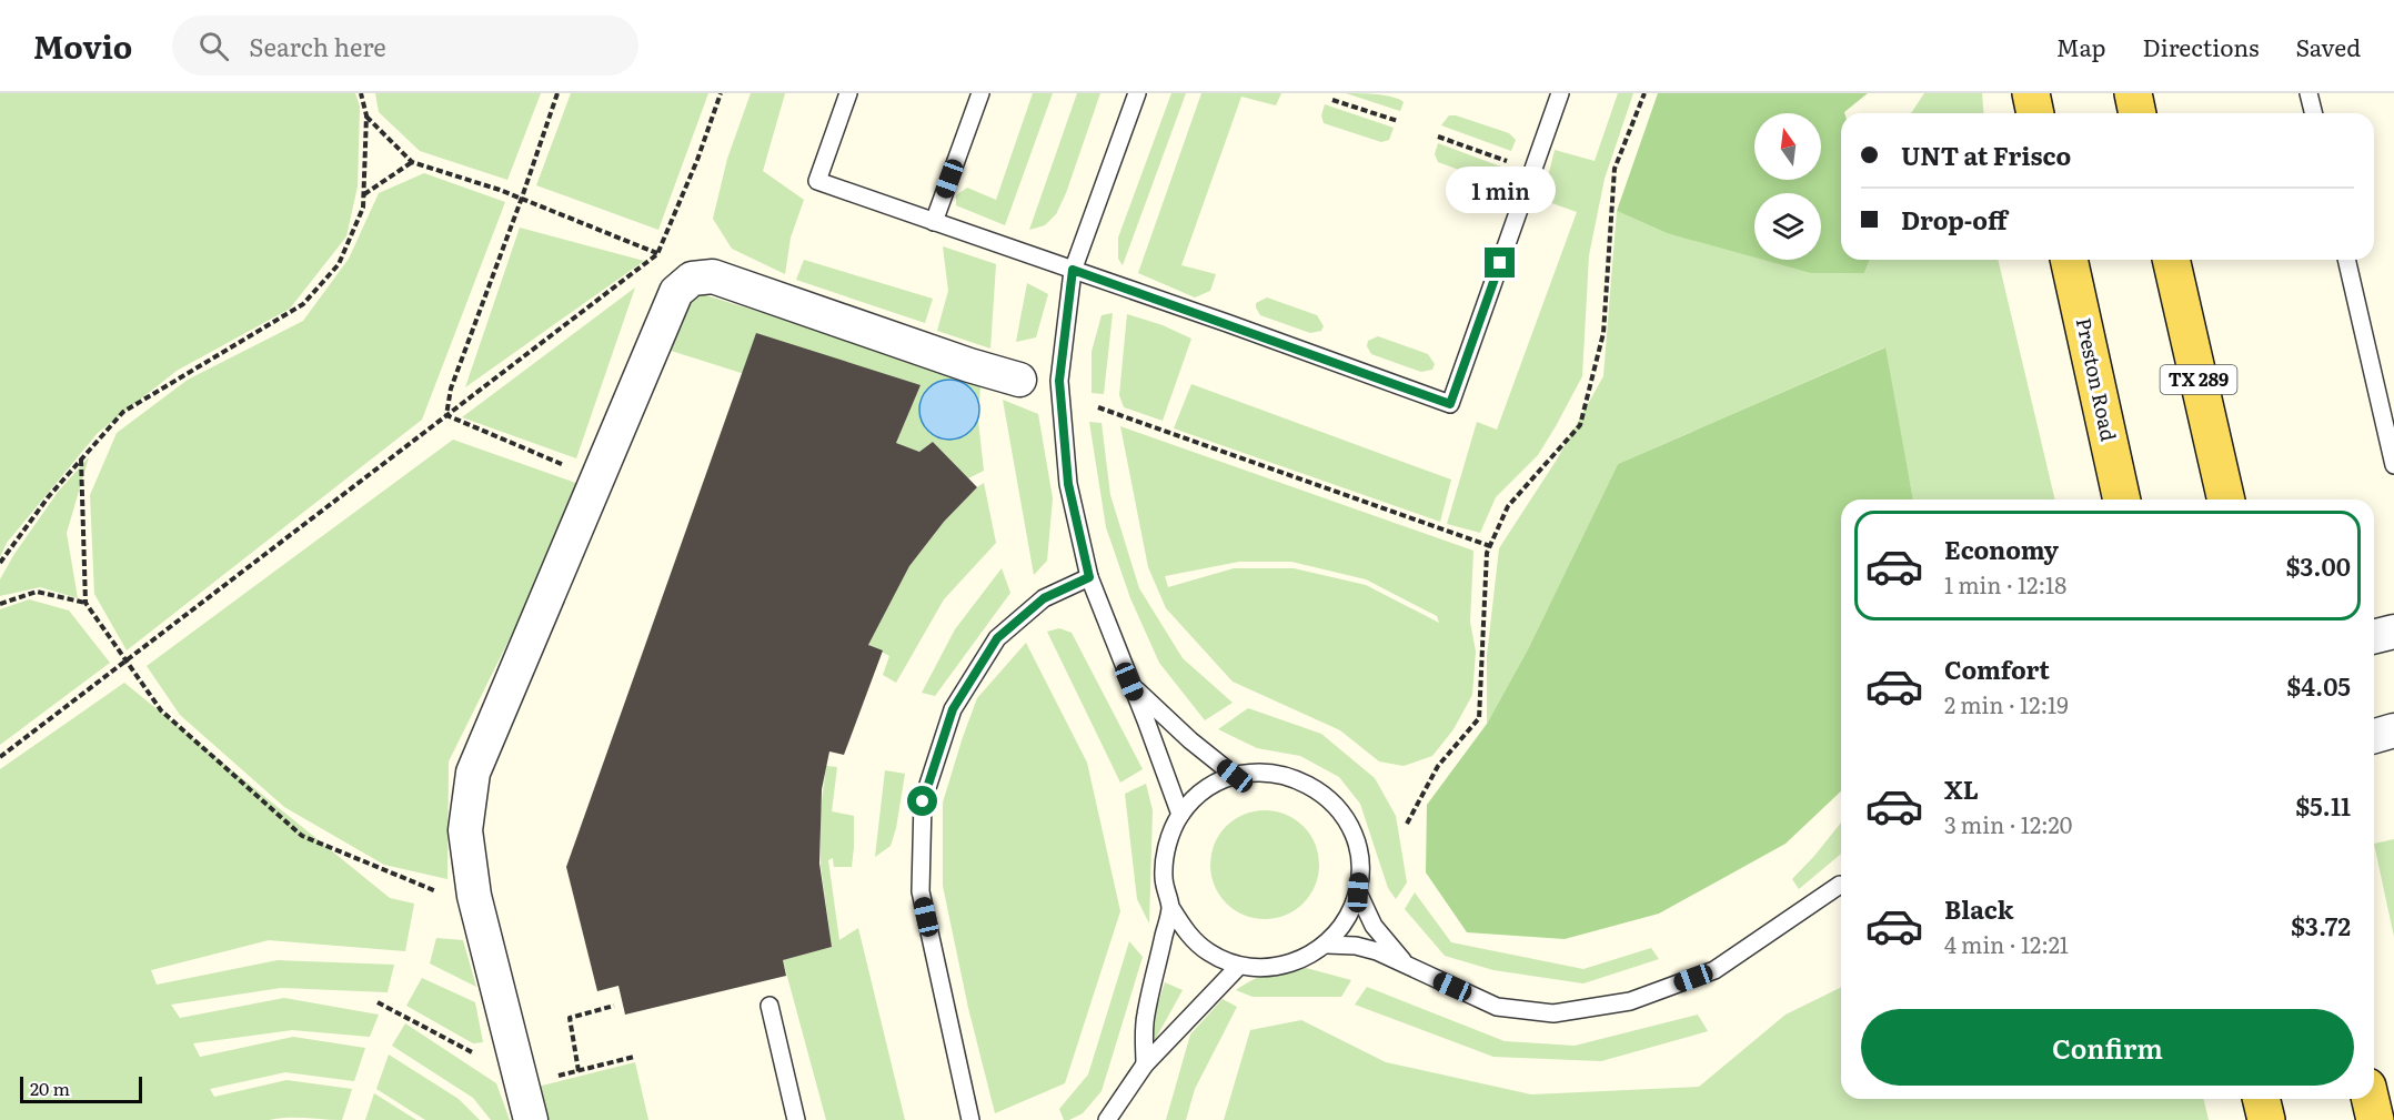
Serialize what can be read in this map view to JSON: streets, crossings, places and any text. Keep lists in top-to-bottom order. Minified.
{"streets":{"main road":["Preston Road","TX 289"]},"scale_bar":"20 m","north":"top","page":{"header":"Movio","search":"Search here","nav":["Map","Directions","Saved"],"banner":["UNT at Frisco","Drop-off"],"bubble":"1 min","list":[{"name":"Economy","note":"1 min · 12:18","value":"$3.00"},{"name":"Comfort","note":"2 min · 12:19","value":"$4.05"},{"name":"XL","note":"3 min · 12:20","value":"$5.11"},{"name":"Black","note":"4 min · 12:21","value":"$3.72"}],"buttons":"Confirm","scale":"20 m"}}
